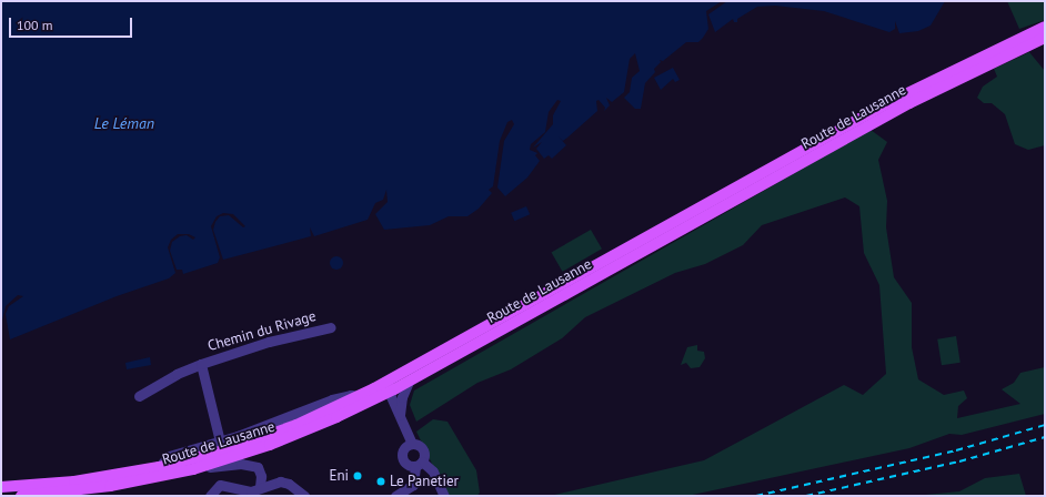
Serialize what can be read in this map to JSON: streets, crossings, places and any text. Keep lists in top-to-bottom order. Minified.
{"streets":{"main road":["Route de Lausanne"],"street":["Chemin du Rivage"]},"crossings":[["Route de Lausanne","Chemin du Rivage"]],"water":["Le Léman"],"places":["Eni","Le Panetier"],"scale_bar":"100 m"}
